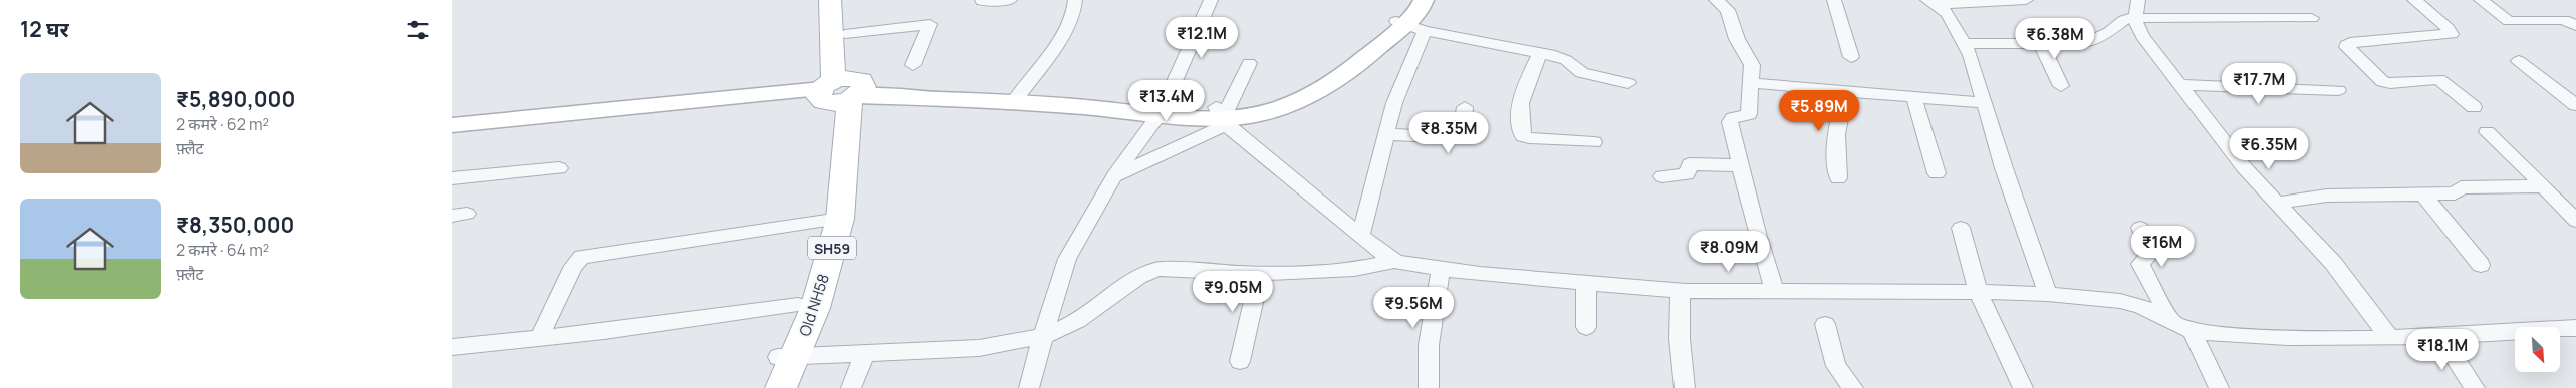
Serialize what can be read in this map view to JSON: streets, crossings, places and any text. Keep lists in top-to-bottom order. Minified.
{"streets":{"main road":["SH59","Old NH58"]},"north":"bottom right","page":{"heading":"12 घर","price":["₹12.1M","₹6.38M","₹17.7M","₹13.4M","₹5.89M","₹8.35M","₹6.35M","₹16M","₹8.09M","₹9.05M","₹9.56M","₹18.1M"],"list":[{"name":"₹5,890,000","note":"2 कमरे · 62 m² · फ़्लैट"},{"name":"₹8,350,000","note":"2 कमरे · 64 m² · फ़्लैट"}]}}
